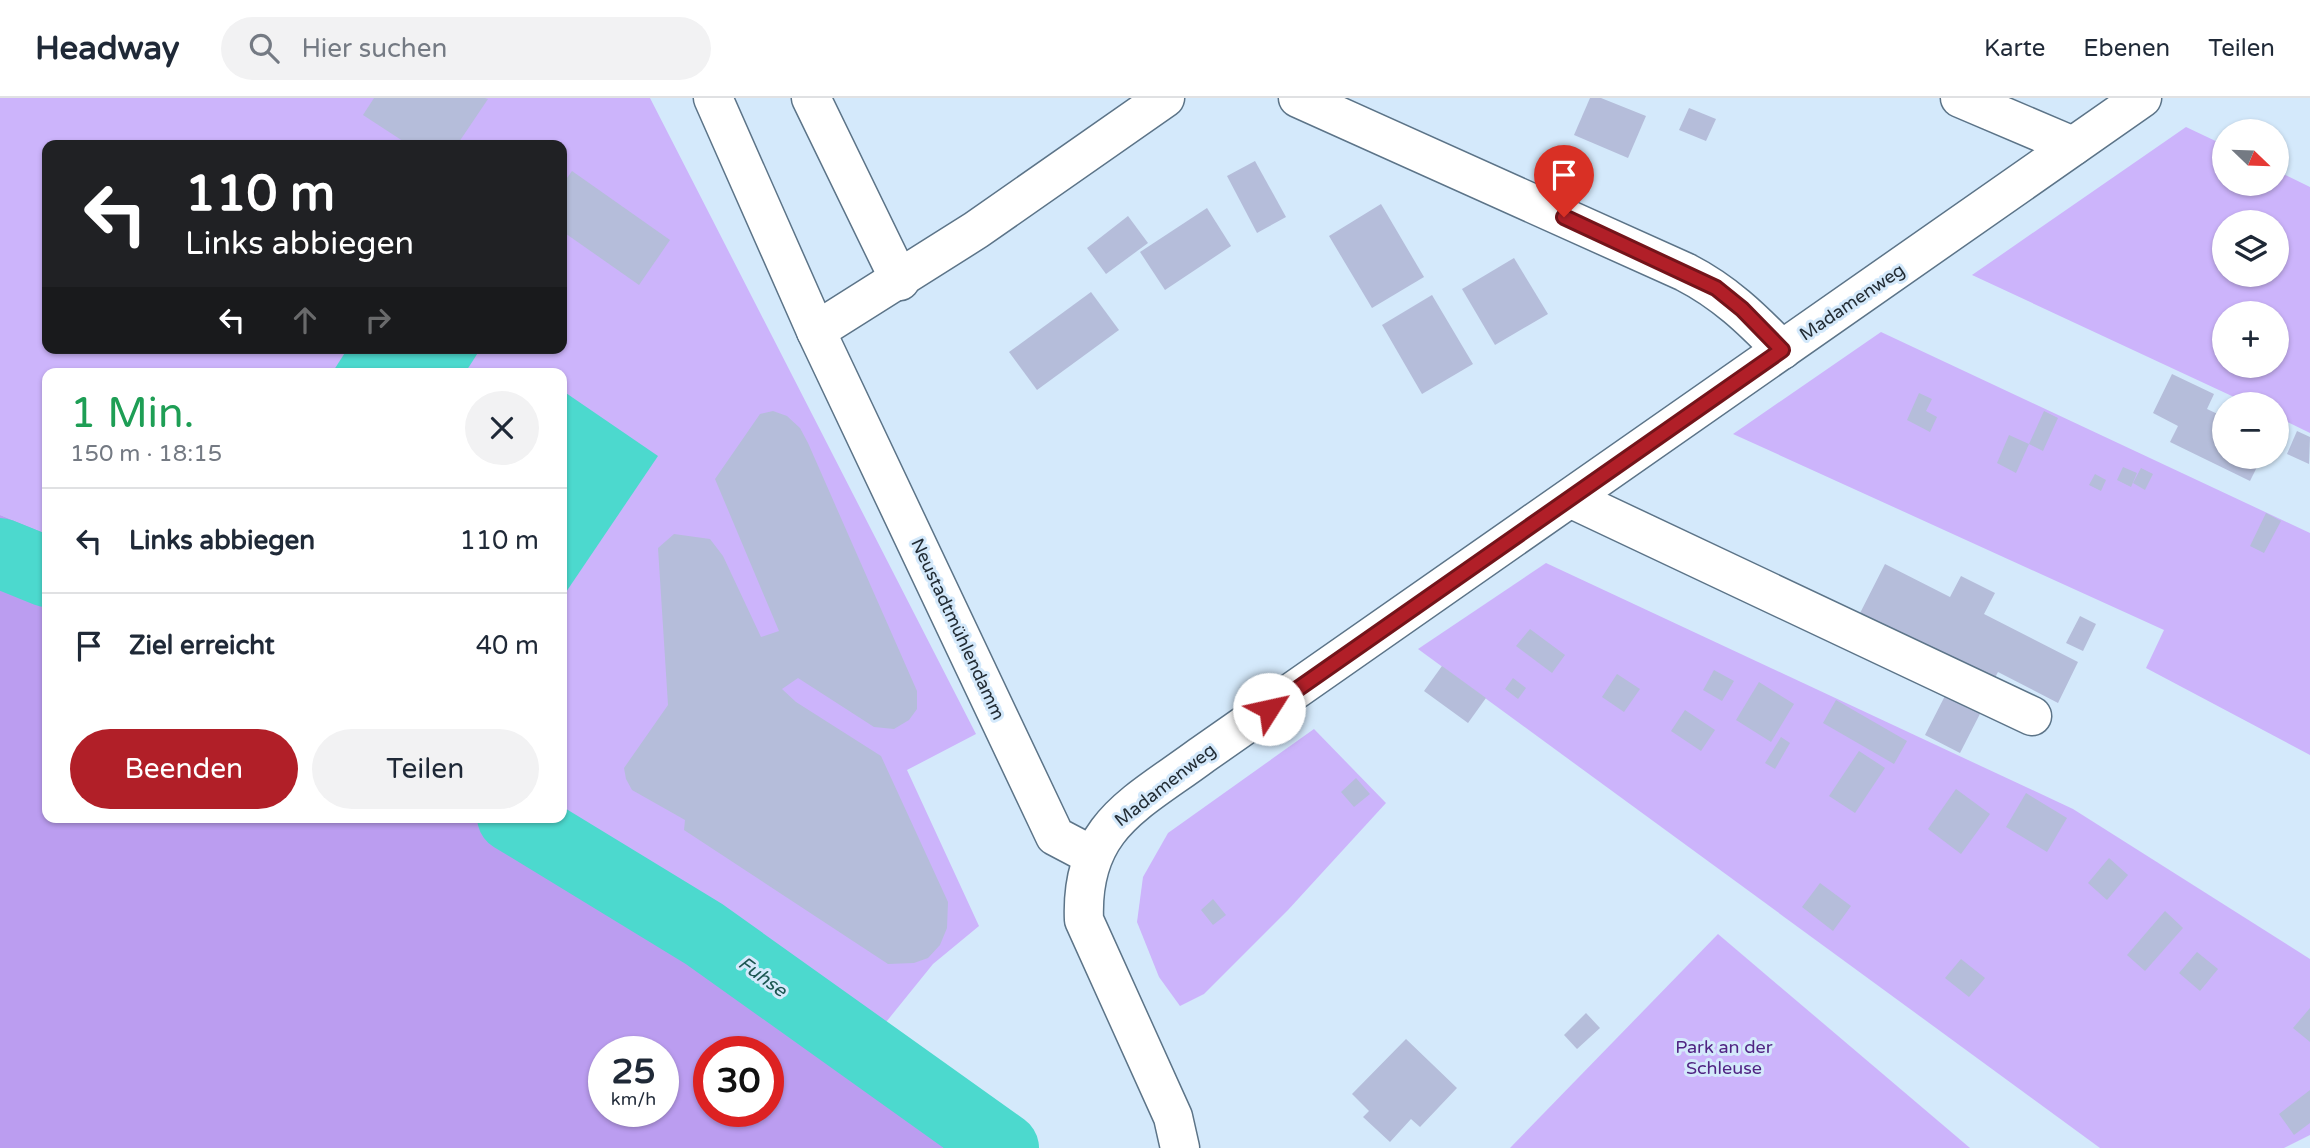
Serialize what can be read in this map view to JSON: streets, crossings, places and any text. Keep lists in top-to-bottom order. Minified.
{"streets":{"street":["Madamenweg","Neustadtmühlendamm"]},"crossings":[["Madamenweg","Neustadtmühlendamm"]],"water":["Fuhse"],"parks":["Park an der Schleuse"],"north":"bottom right","page":{"header":"Headway","search":"Hier suchen","nav":["Karte","Ebenen","Teilen"],"map_buttons":["+","−"],"turn":["110 m","Links abbiegen"],"heading":["1 Min.","150 m · 18:15"],"list":[{"name":"Links abbiegen","value":"110 m"},{"name":"Ziel erreicht","value":"40 m"}],"buttons":["Beenden","Teilen"],"speed":"25 km/h","limit":"30"}}
